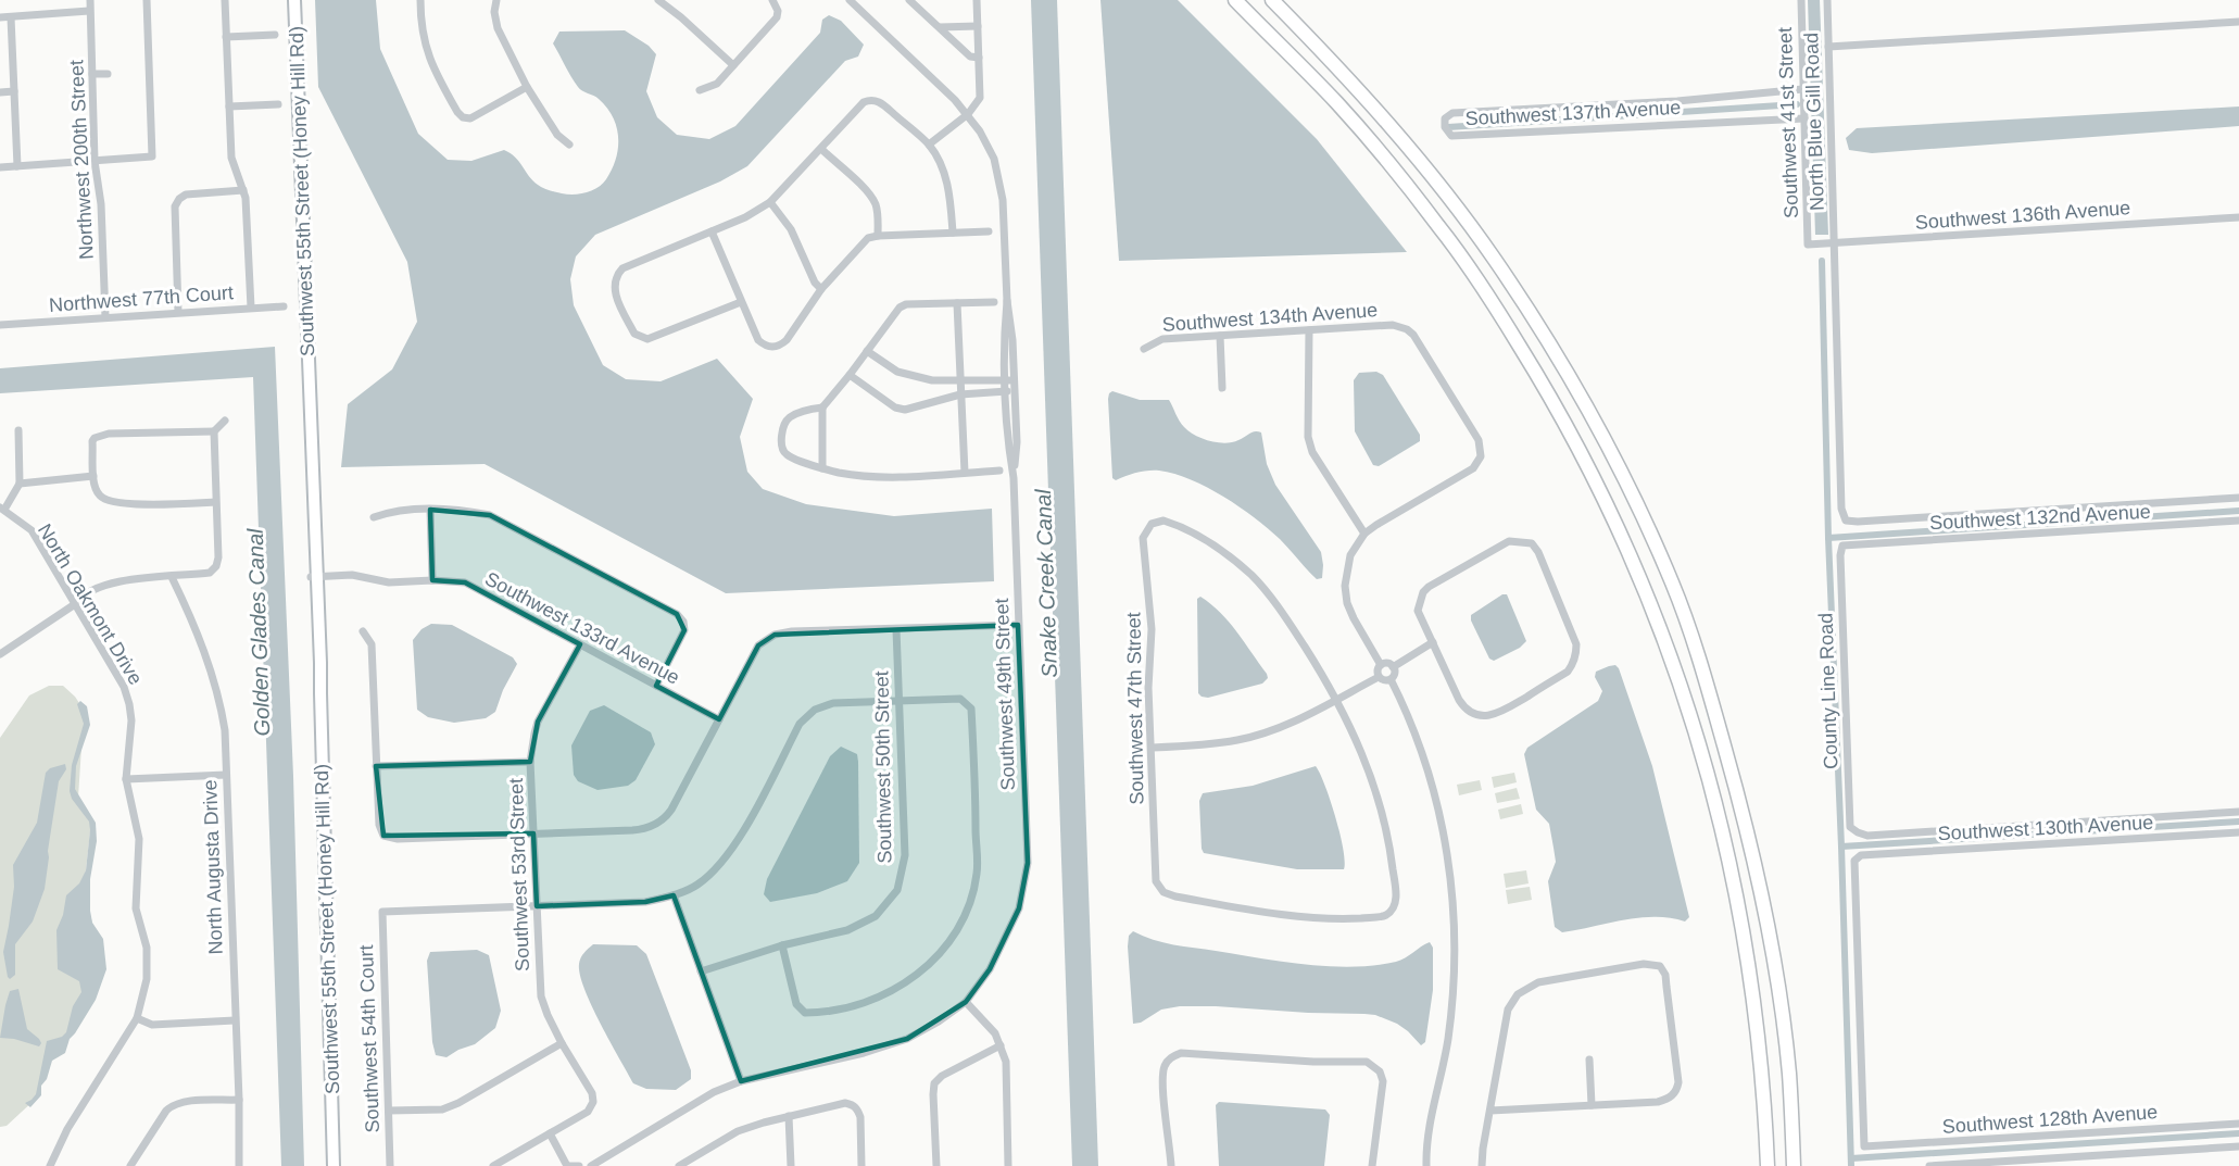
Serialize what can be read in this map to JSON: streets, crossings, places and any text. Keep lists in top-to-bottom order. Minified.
{"streets":{"street":["Southwest 137th Avenue","North Blue Gill Road","Southwest 41st Street","Northwest 200th Street","Southwest 55th Street (Honey Hill Rd)","Southwest 136th Avenue","Northwest 77th Court","Southwest 134th Avenue","Southwest 132nd Avenue","North Oakmont Drive","Southwest 133rd Avenue","County Line Road","Southwest 49th Street","Southwest 47th Street","Southwest 50th Street","Southwest 130th Avenue","North Augusta Drive","Southwest 53rd Street","Southwest 54th Court","Southwest 128th Avenue"]},"crossings":[["Southwest 137th Avenue","Southwest 41st Street"],["North Blue Gill Road","Southwest 136th Avenue"],["Southwest 41st Street","Southwest 136th Avenue"],["Northwest 200th Street","Northwest 77th Court"],["Southwest 55th Street (Honey Hill Rd)","Southwest 133rd Avenue"],["Southwest 132nd Avenue","County Line Road"],["Southwest 133rd Avenue","Southwest 53rd Street"],["County Line Road","Southwest 130th Avenue"],["Southwest 130th Avenue","Southwest 128th Avenue"],["Southwest 53rd Street","Southwest 54th Court"]],"water":["Snake Creek Canal","Golden Glades Canal"]}
